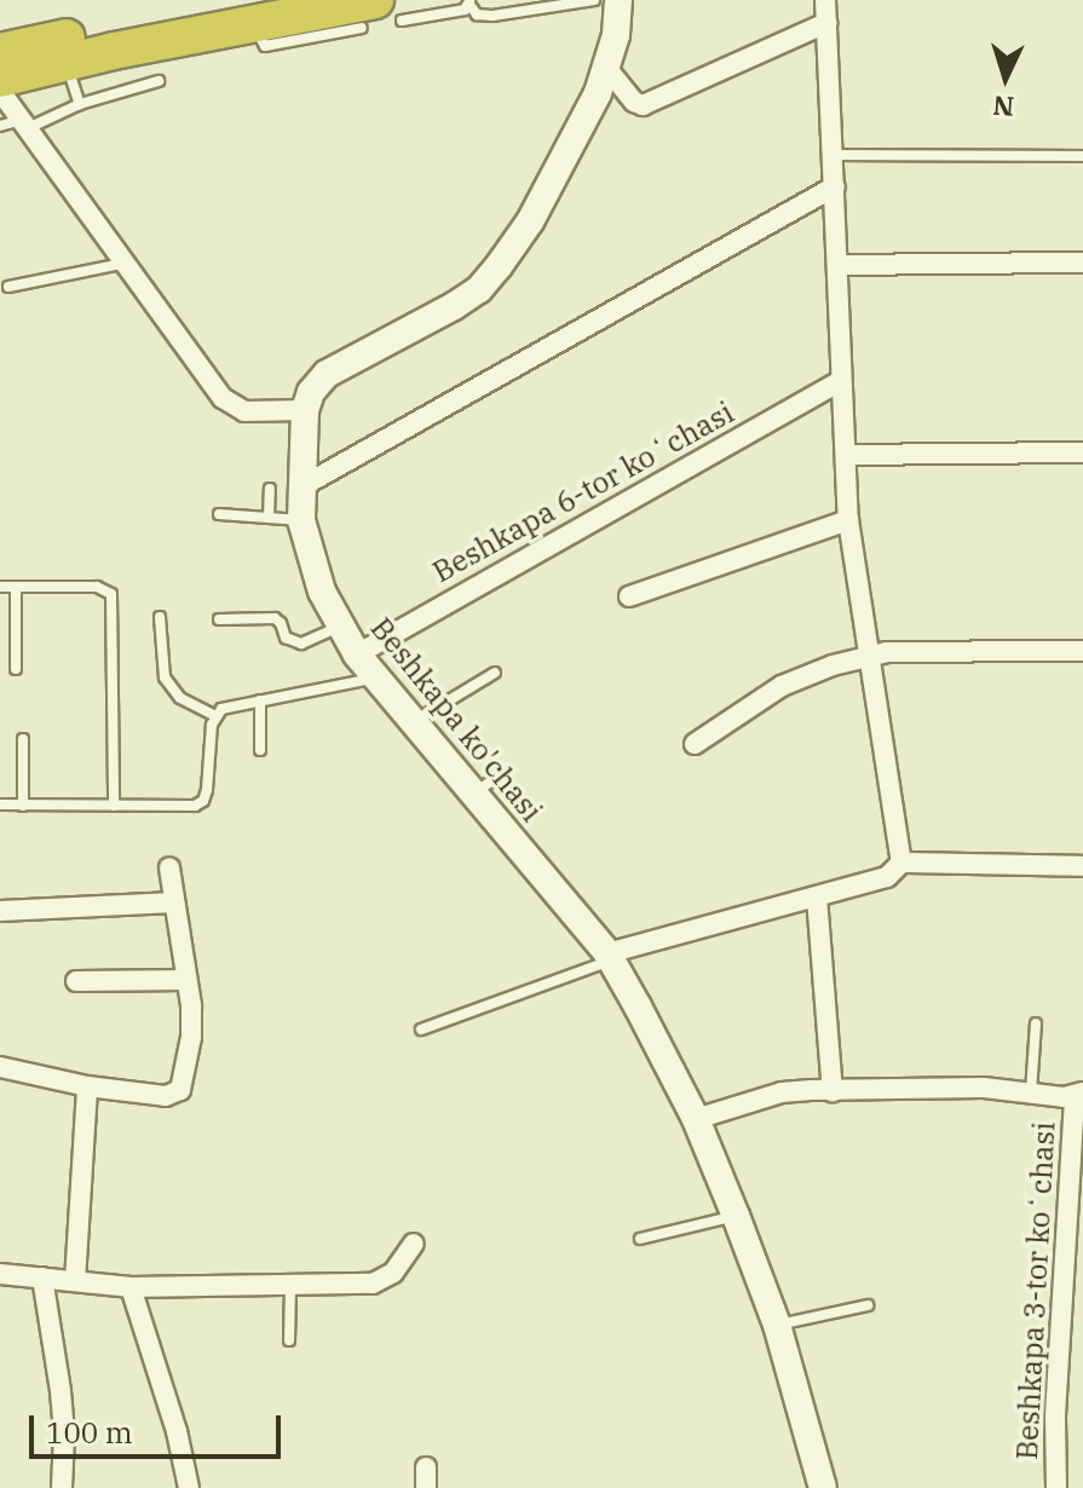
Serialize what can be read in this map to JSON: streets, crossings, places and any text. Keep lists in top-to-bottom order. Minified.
{"streets":{"street":["Beshkapa 6-tor koʻchasi","Beshkapa ko'chasi","Beshkapa 3-tor koʻchasi"]},"crossings":[["Beshkapa 6-tor koʻchasi","Beshkapa ko'chasi"],["Beshkapa ko'chasi","Beshkapa 3-tor koʻchasi"]],"scale_bar":"100 m","north":"bottom"}
